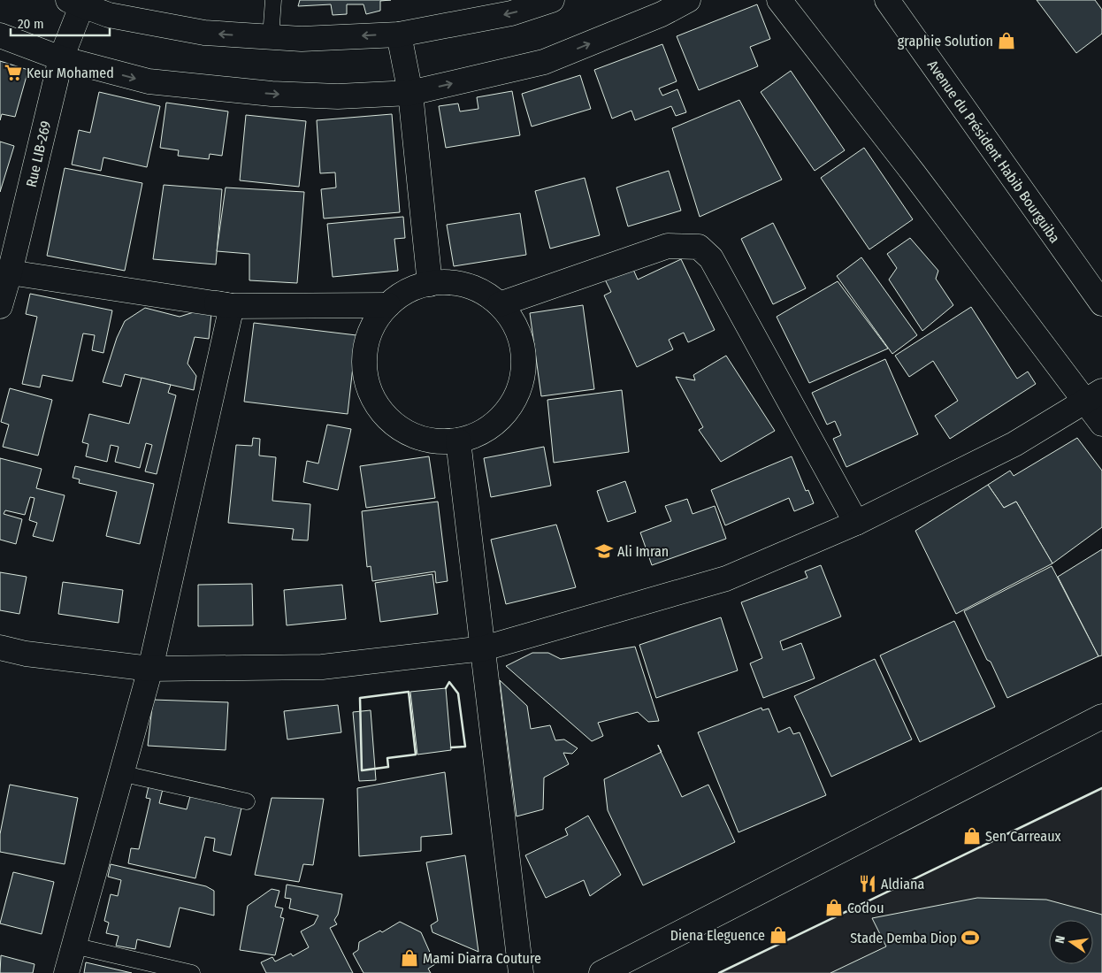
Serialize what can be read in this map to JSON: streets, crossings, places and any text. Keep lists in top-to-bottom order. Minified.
{"streets":{"street":["Avenue du Président Habib Bourguiba","Rue LIB-269"]},"places":{"shop":["graphie Solution","Sen Carreaux","Codou","Diena Eleguence","Mami Diarra Couture"],"supermarket":["Keur Mohamed"],"school or university":["Ali Imran"],"restaurant":["Aldiana"],"sports":["Stade Demba Diop"]},"scale_bar":"20 m","north":"left"}
